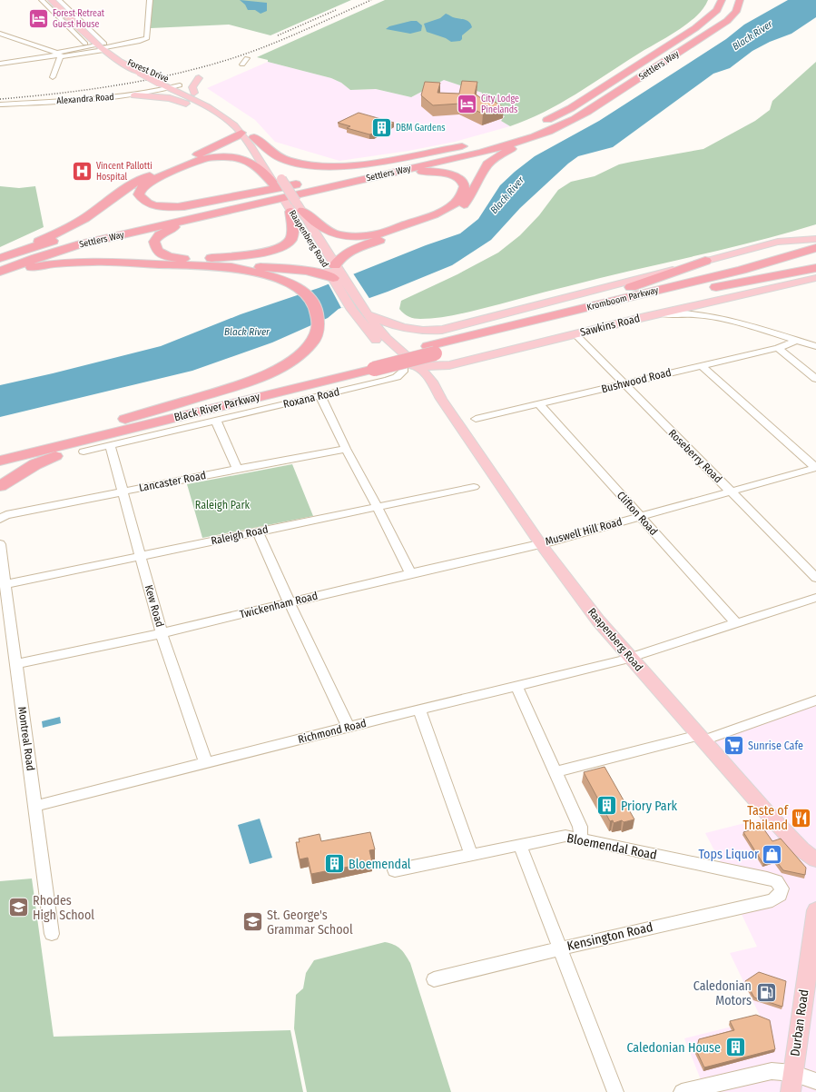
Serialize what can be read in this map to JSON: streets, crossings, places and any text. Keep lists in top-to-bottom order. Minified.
{"streets":{"highway":["Settlers Way","Kromboom Parkway","Black River Parkway"],"main road":["Forest Drive","Raapenberg Road","Sawkins Road","Durban Road"],"street":["Alexandra Road","Bushwood Road","Roxana Road","Roseberry Road","Lancaster Road","Clifton Road","Muswell Hill Road","Raleigh Road","Twickenham Road","Kew Road","Richmond Road","Montreal Road","Bloemendal Road","Kensington Road"]},"crossings":[["Forest Drive","Alexandra Road"],["Forest Drive","Raapenberg Road"],["Alexandra Road","Raapenberg Road"],["Raapenberg Road","Sawkins Road"],["Raapenberg Road","Roxana Road"],["Raapenberg Road","Muswell Hill Road"],["Raapenberg Road","Twickenham Road"],["Raapenberg Road","Richmond Road"],["Kromboom Parkway","Black River Parkway"],["Sawkins Road","Bushwood Road"],["Sawkins Road","Roxana Road"],["Sawkins Road","Roseberry Road"],["Bushwood Road","Roseberry Road"],["Bushwood Road","Clifton Road"],["Roxana Road","Black River Parkway"],["Roxana Road","Kew Road"],["Black River Parkway","Kew Road"],["Roseberry Road","Muswell Hill Road"],["Lancaster Road","Kew Road"],["Clifton Road","Muswell Hill Road"],["Clifton Road","Richmond Road"],["Muswell Hill Road","Twickenham Road"],["Raleigh Road","Kew Road"],["Raleigh Road","Montreal Road"],["Twickenham Road","Kew Road"],["Twickenham Road","Montreal Road"],["Kew Road","Richmond Road"],["Richmond Road","Montreal Road"],["Bloemendal Road","Kensington Road"]],"water":["Black River"],"parks":["Raleigh Park"],"places":{"hotel":["Forest Retreat Guest House","City Lodge Pinelands"],"building":["DBM Gardens","Priory Park","Bloemendal","Caledonian House"],"hospital":["Vincent Pallotti Hospital"],"supermarket":["Sunrise Cafe"],"restaurant":["Taste of Thailand"],"shop":["Tops Liquor"],"school or university":["Rhodes High School","St. George's Grammar School"],"fuel station":["Caledonian Motors"]}}
